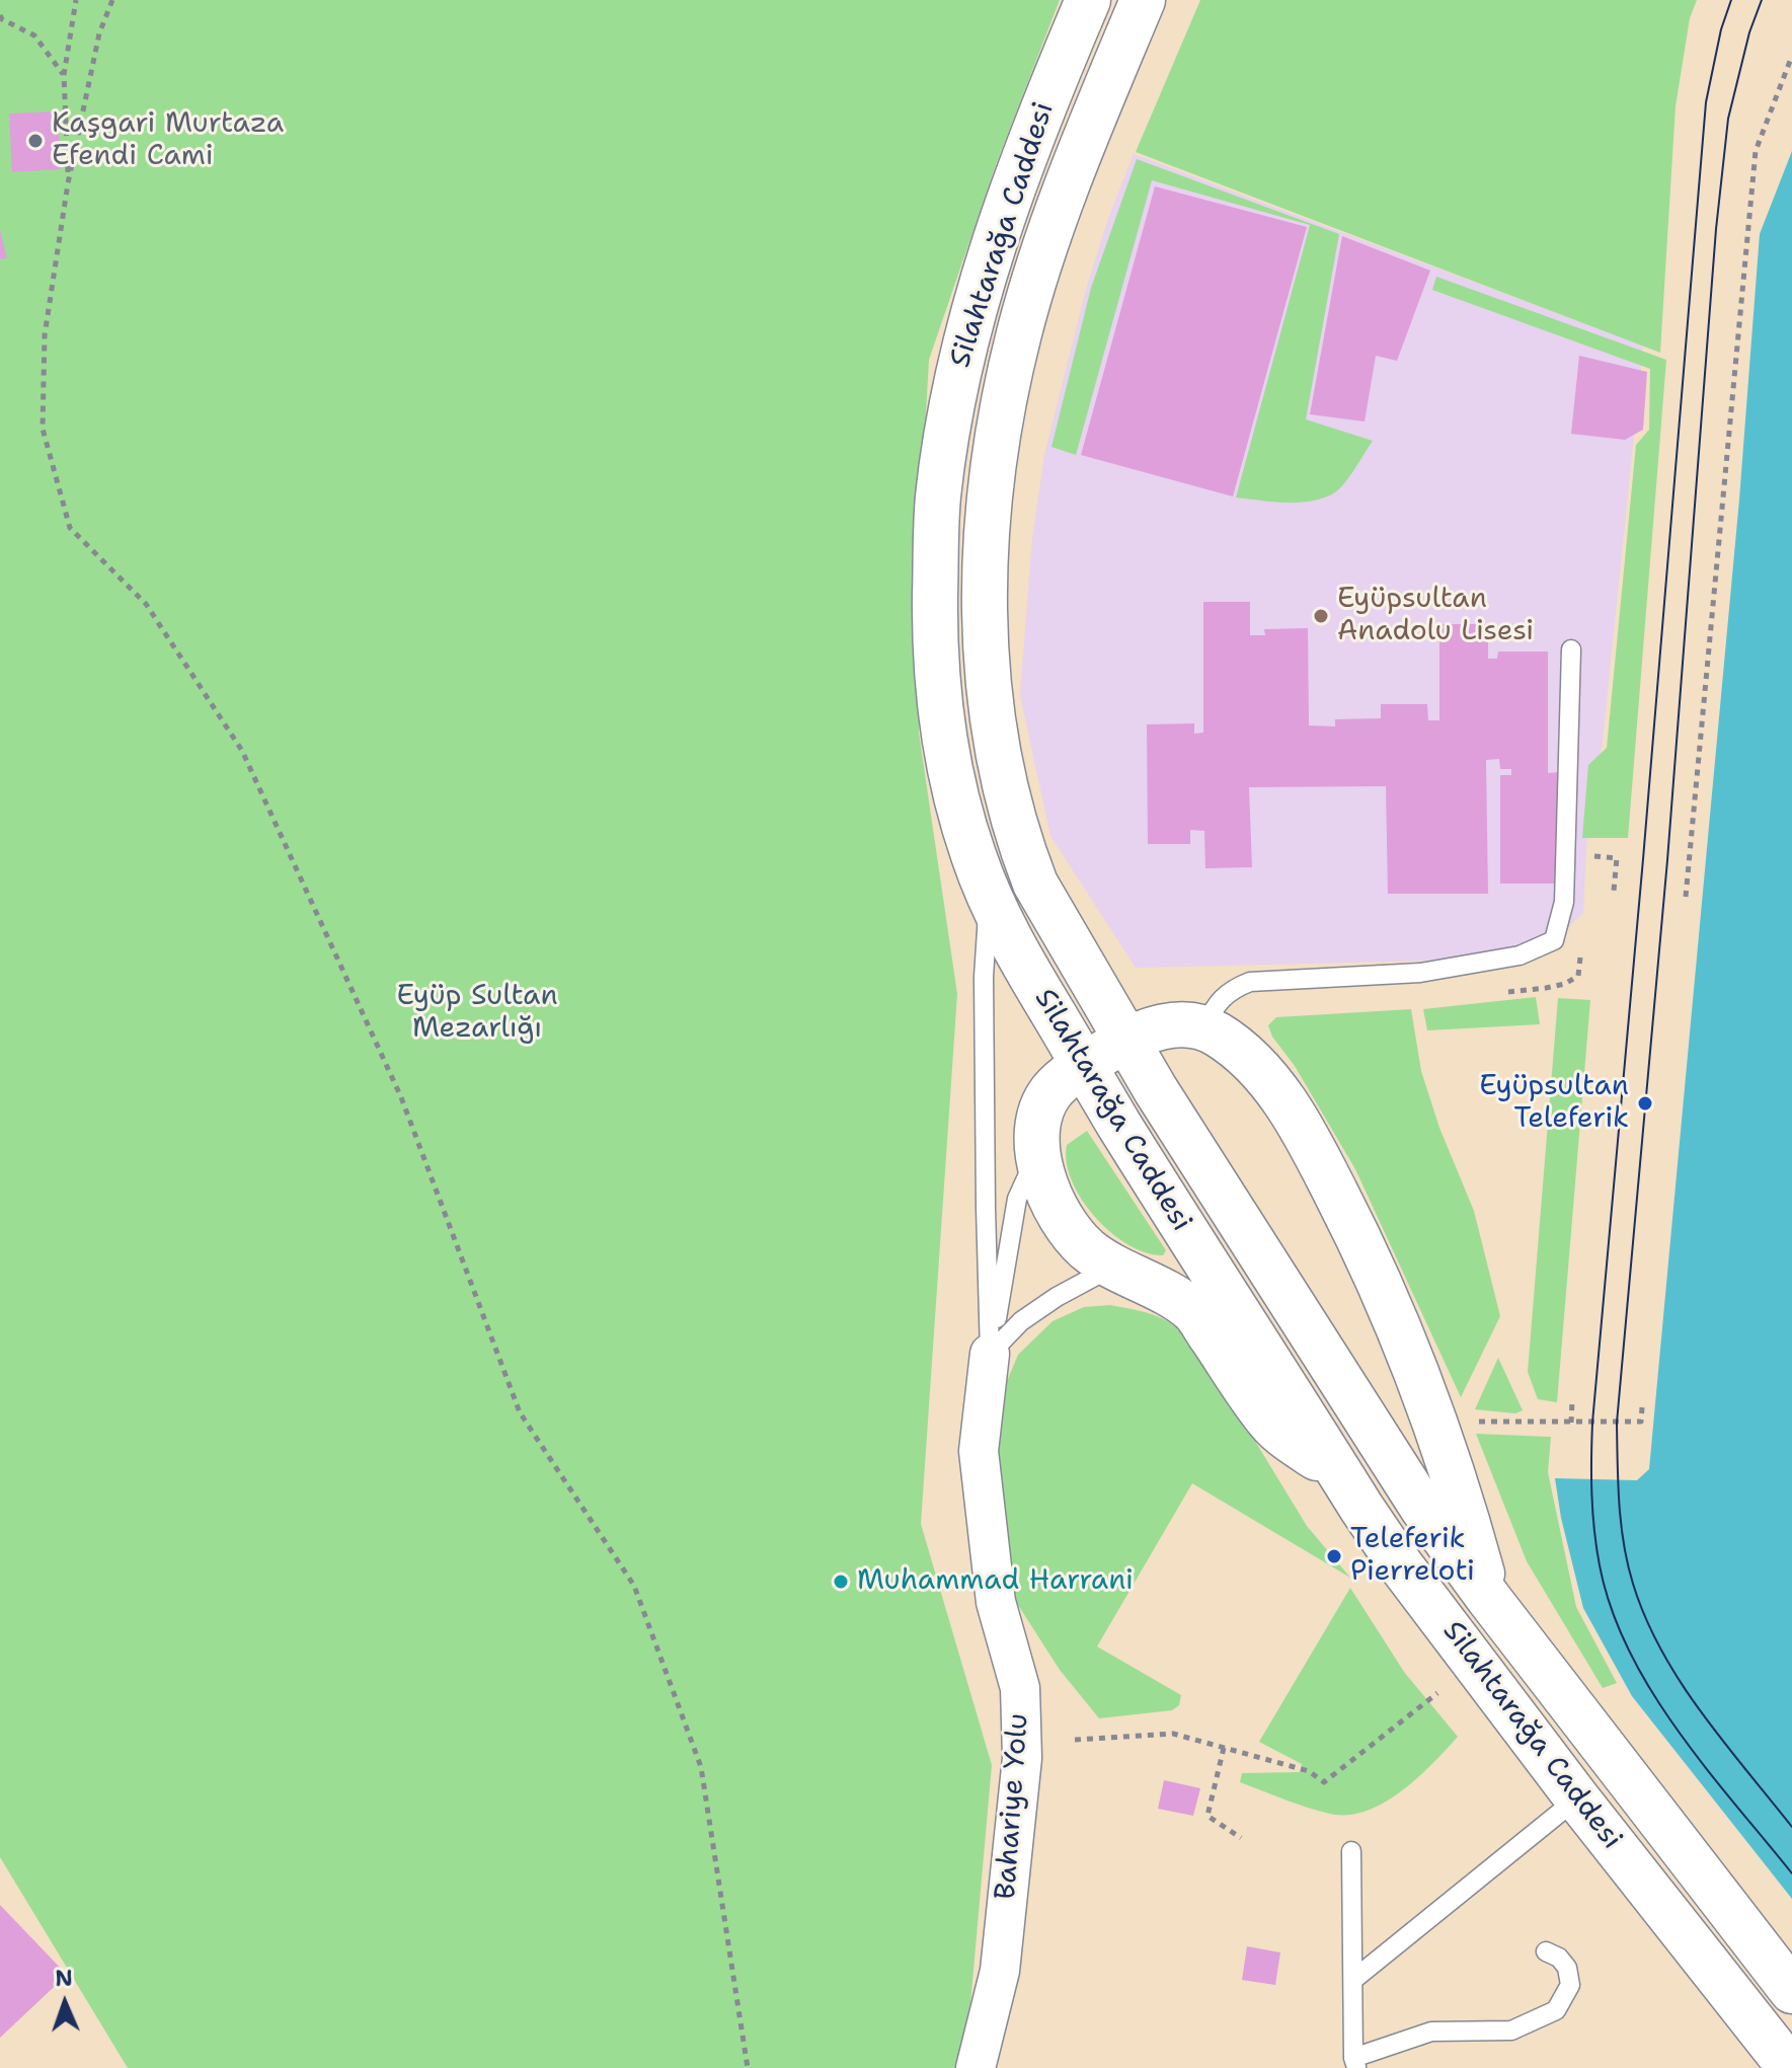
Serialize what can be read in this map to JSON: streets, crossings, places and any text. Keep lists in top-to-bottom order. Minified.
{"streets":{"main road":["Silahtarağa Caddesi"],"street":["Bahariye Yolu"]},"parks":["Eyüp Sultan Mezarlığı"],"places":["Kaşgari Murtaza Efendi Cami","Eyüpsultan Anadolu Lisesi","Eyüpsultan Teleferik","Teleferik Pierreloti","Muhammad Harrani"],"north":"top"}
